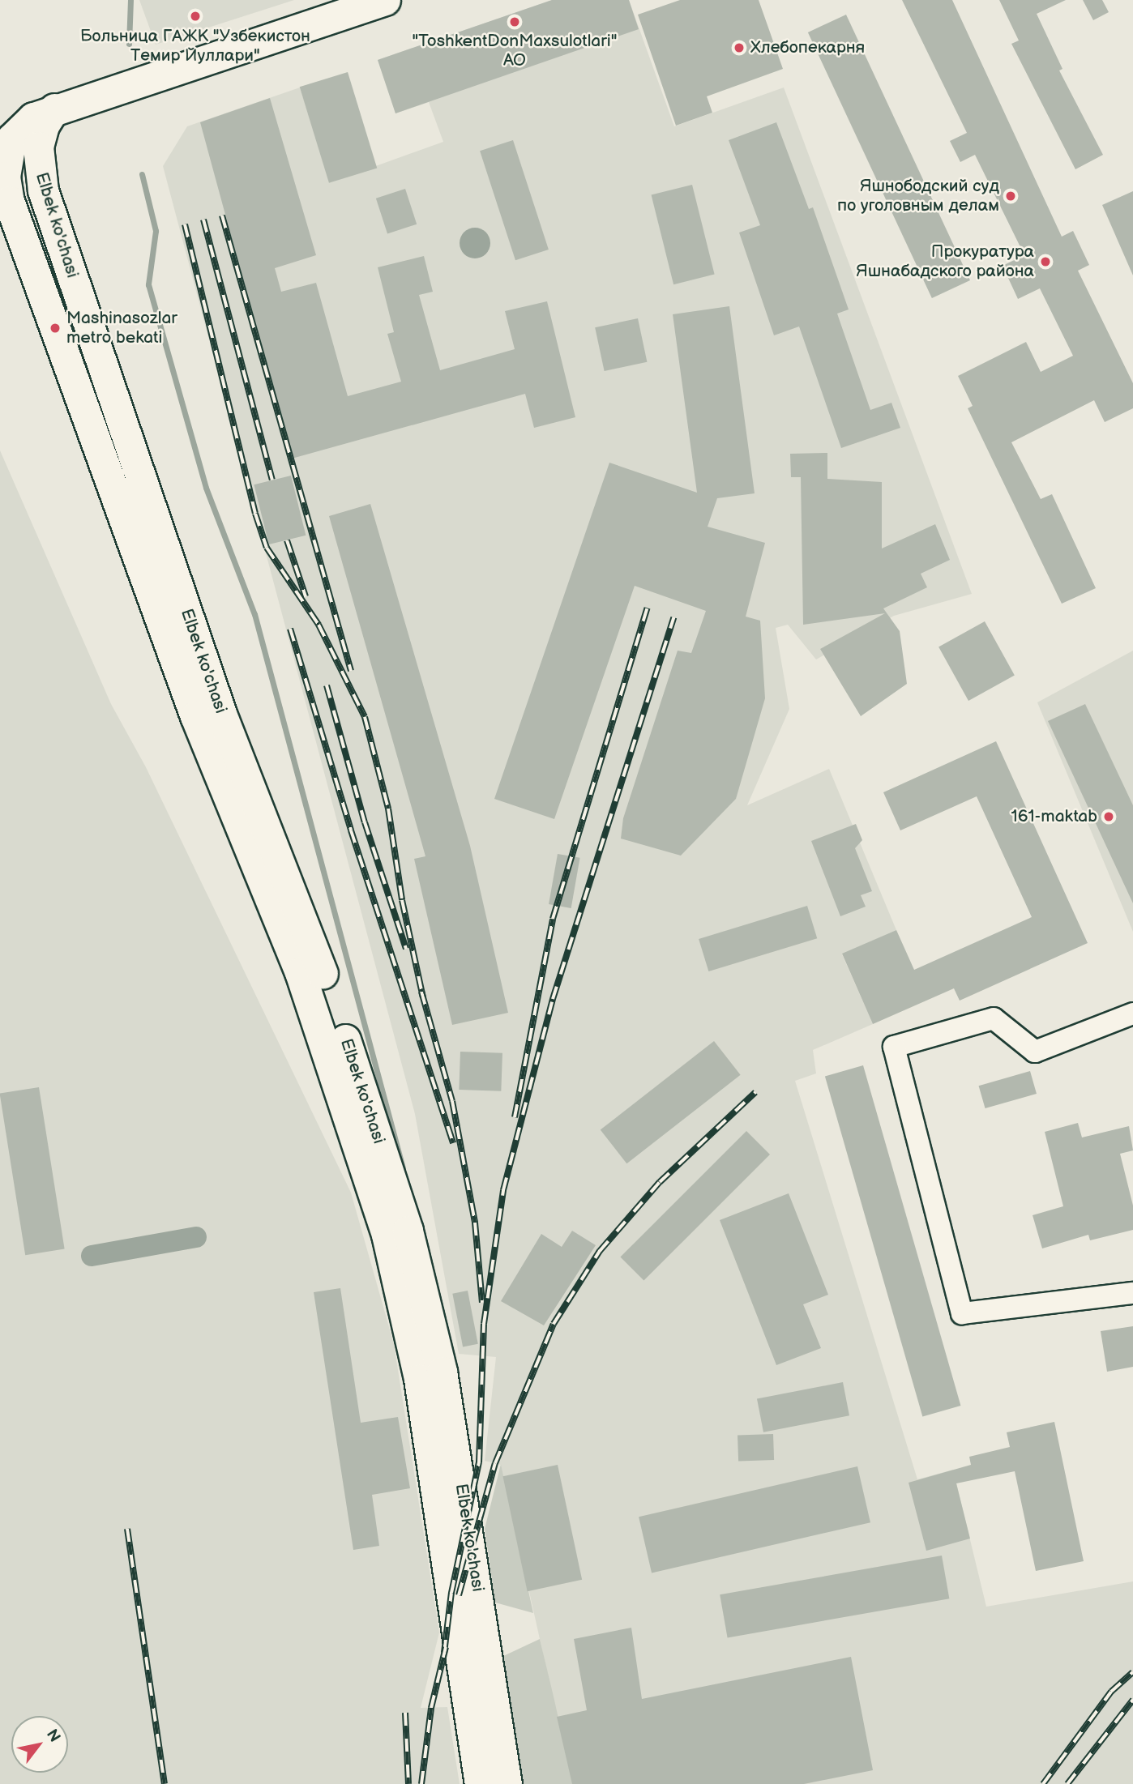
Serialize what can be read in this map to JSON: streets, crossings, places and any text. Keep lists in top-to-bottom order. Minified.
{"streets":{"main road":["Elbek ko'chasi"]},"places":["Больница ГАЖК \"Узбекистон Темир Йуллари\"","\"ToshkentDonMaxsulotlari\" AO","Хлебопекарня","Яшнободский суд по уголовным делам","Прокуратура Яшнабадского района","Mashinasozlar metro bekati","161-maktab"],"north":"top right"}
